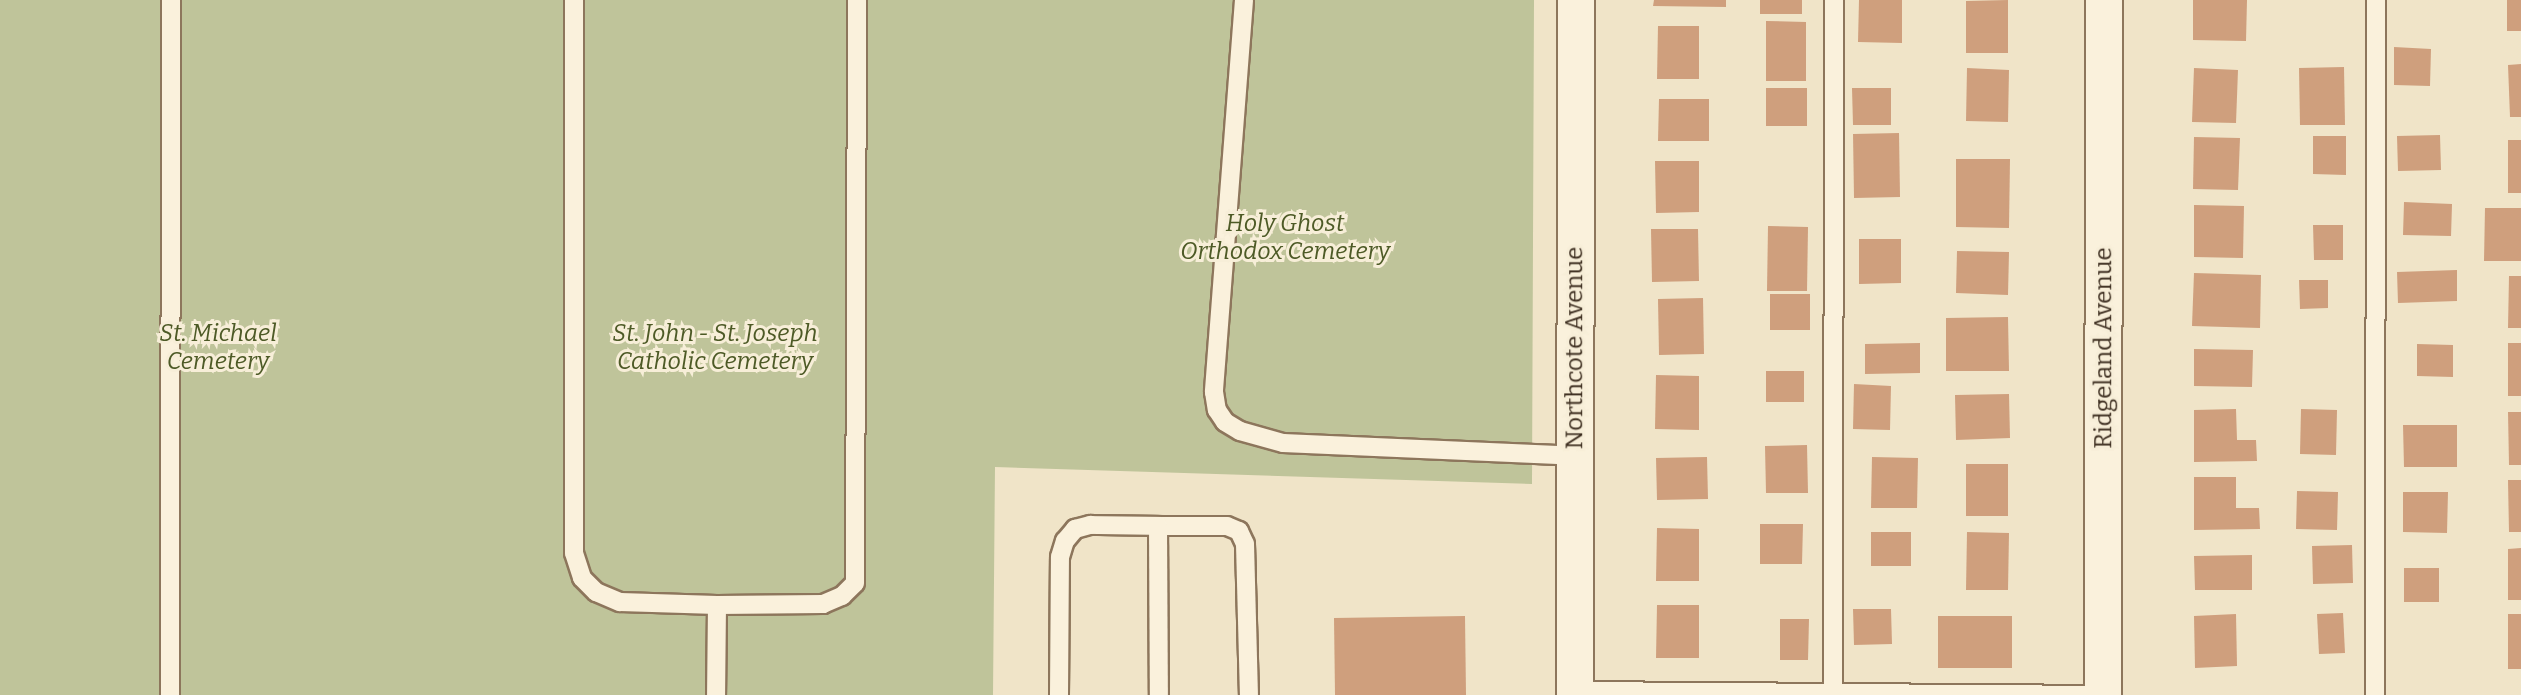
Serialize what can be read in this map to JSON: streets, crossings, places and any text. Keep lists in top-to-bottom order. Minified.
{"streets":{"street":["Northcote Avenue","Ridgeland Avenue"]},"parks":["Holy Ghost Orthodox Cemetery","St. Michael Cemetery","St. John - St. Joseph Catholic Cemetery"]}
